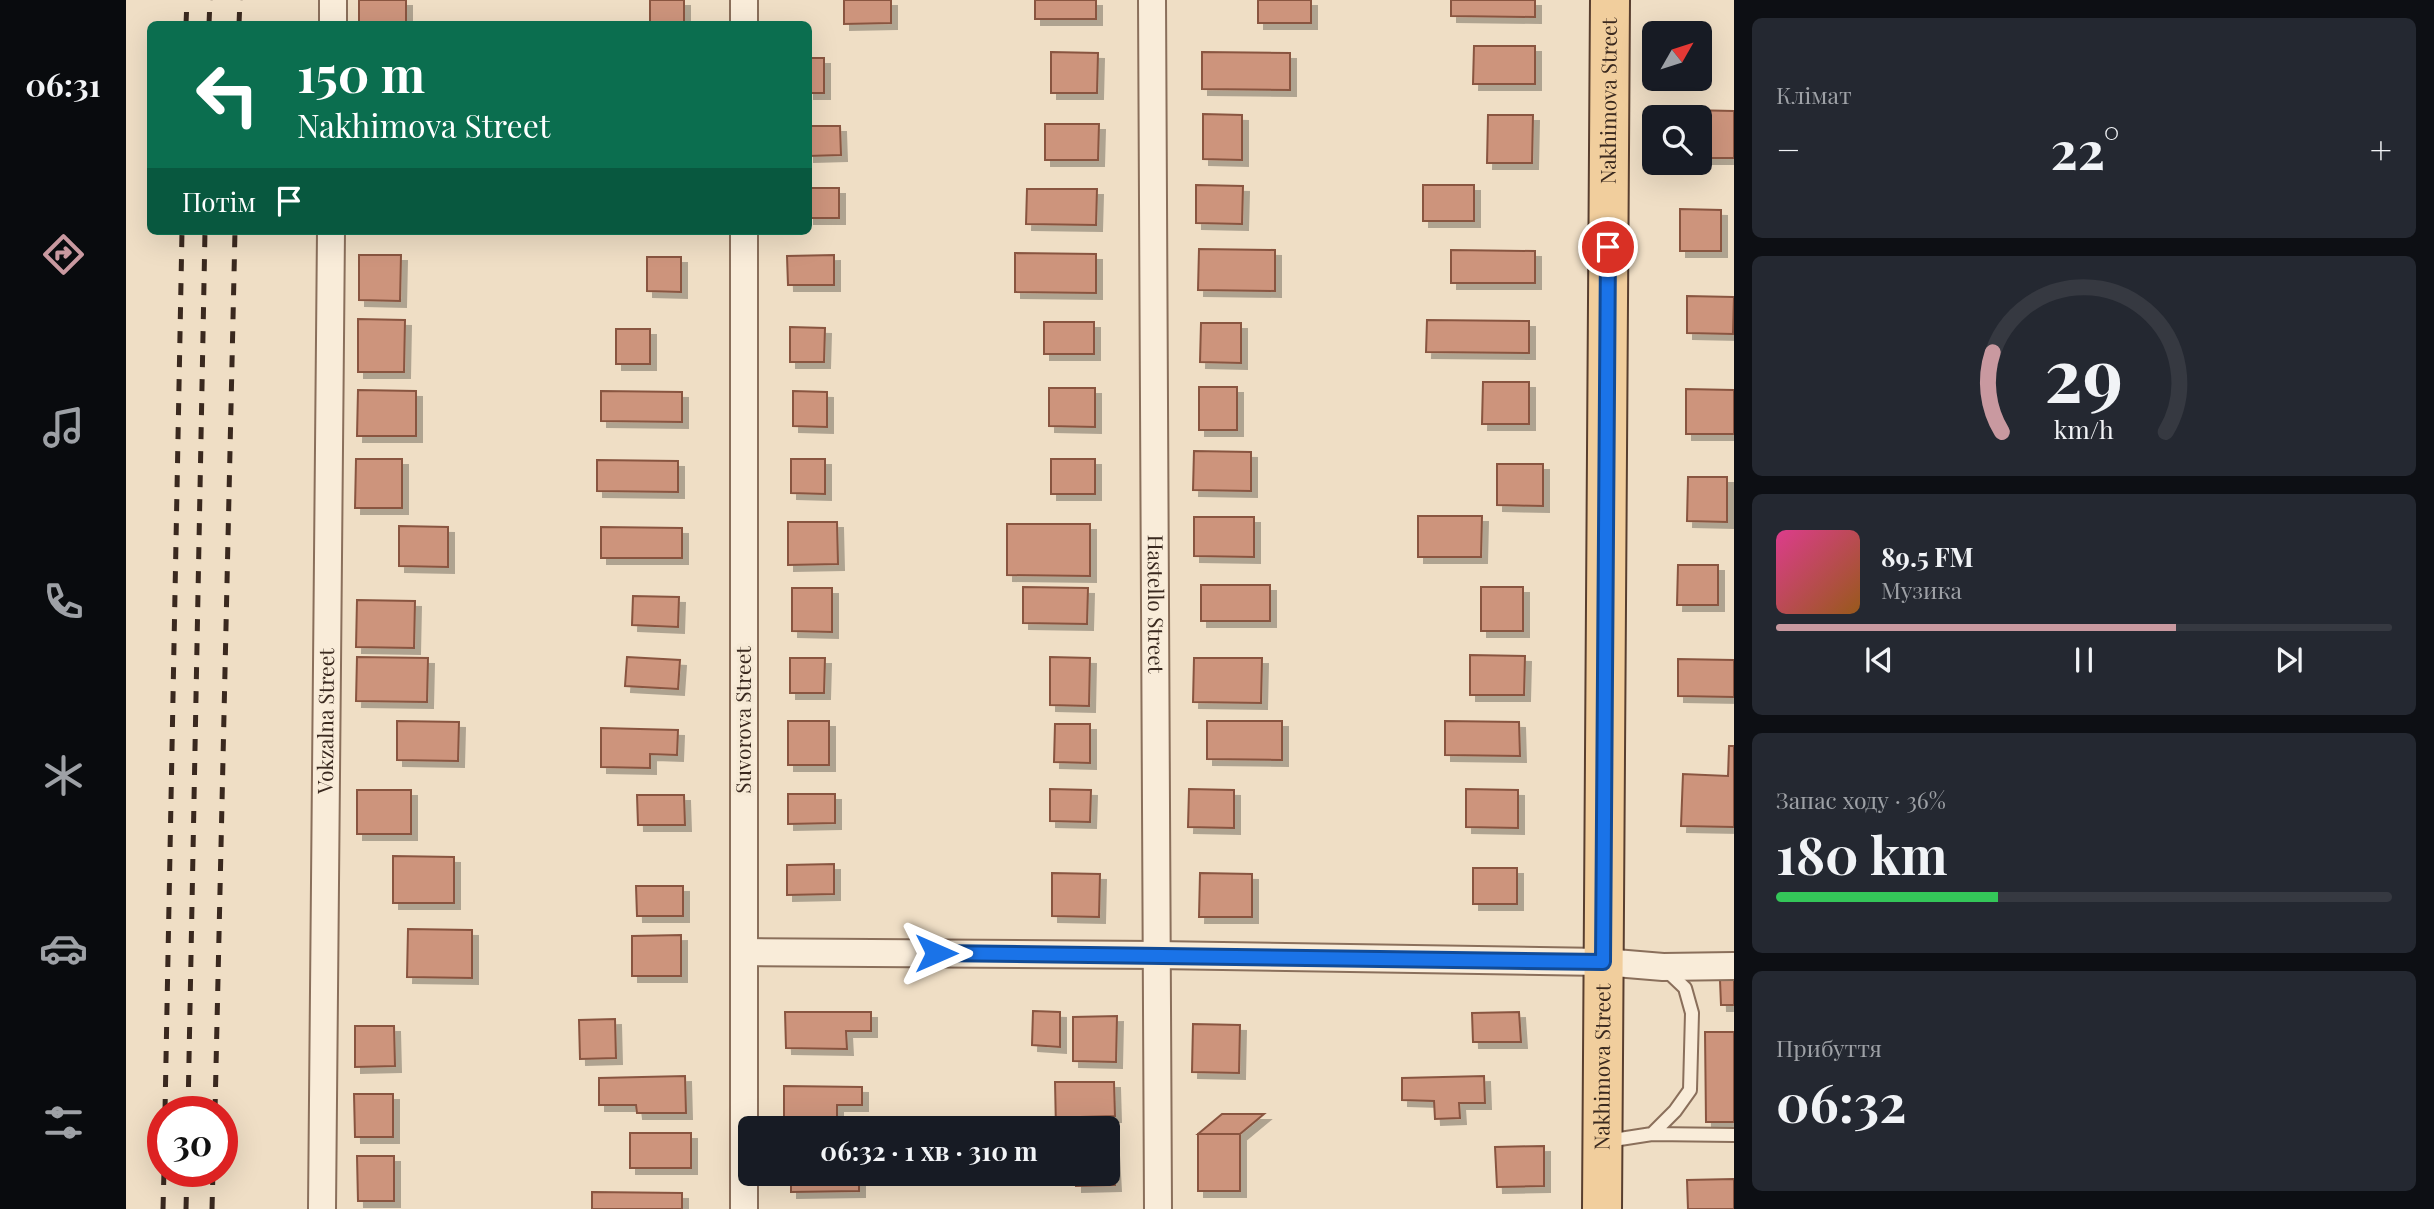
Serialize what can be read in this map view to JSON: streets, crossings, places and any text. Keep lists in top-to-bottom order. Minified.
{"streets":{"main road":["Nakhimova Street"],"street":["Hastello Street","Vokzalna Street","Suvorova Street"]},"north":"top right","page":{"tabs":"06:31","tile":["Клімат",["Запас ходу · 36%","180 km"],["Прибуття","06:32"]],"turn":["150 m","Nakhimova Street"],"heat":["−","22°","+"],"then":"Потім","song":["89.5 FM","Музика"],"limit":"30","trip":"06:32 · 1 хв · 310 m","gauge":["29","km/h"]}}
